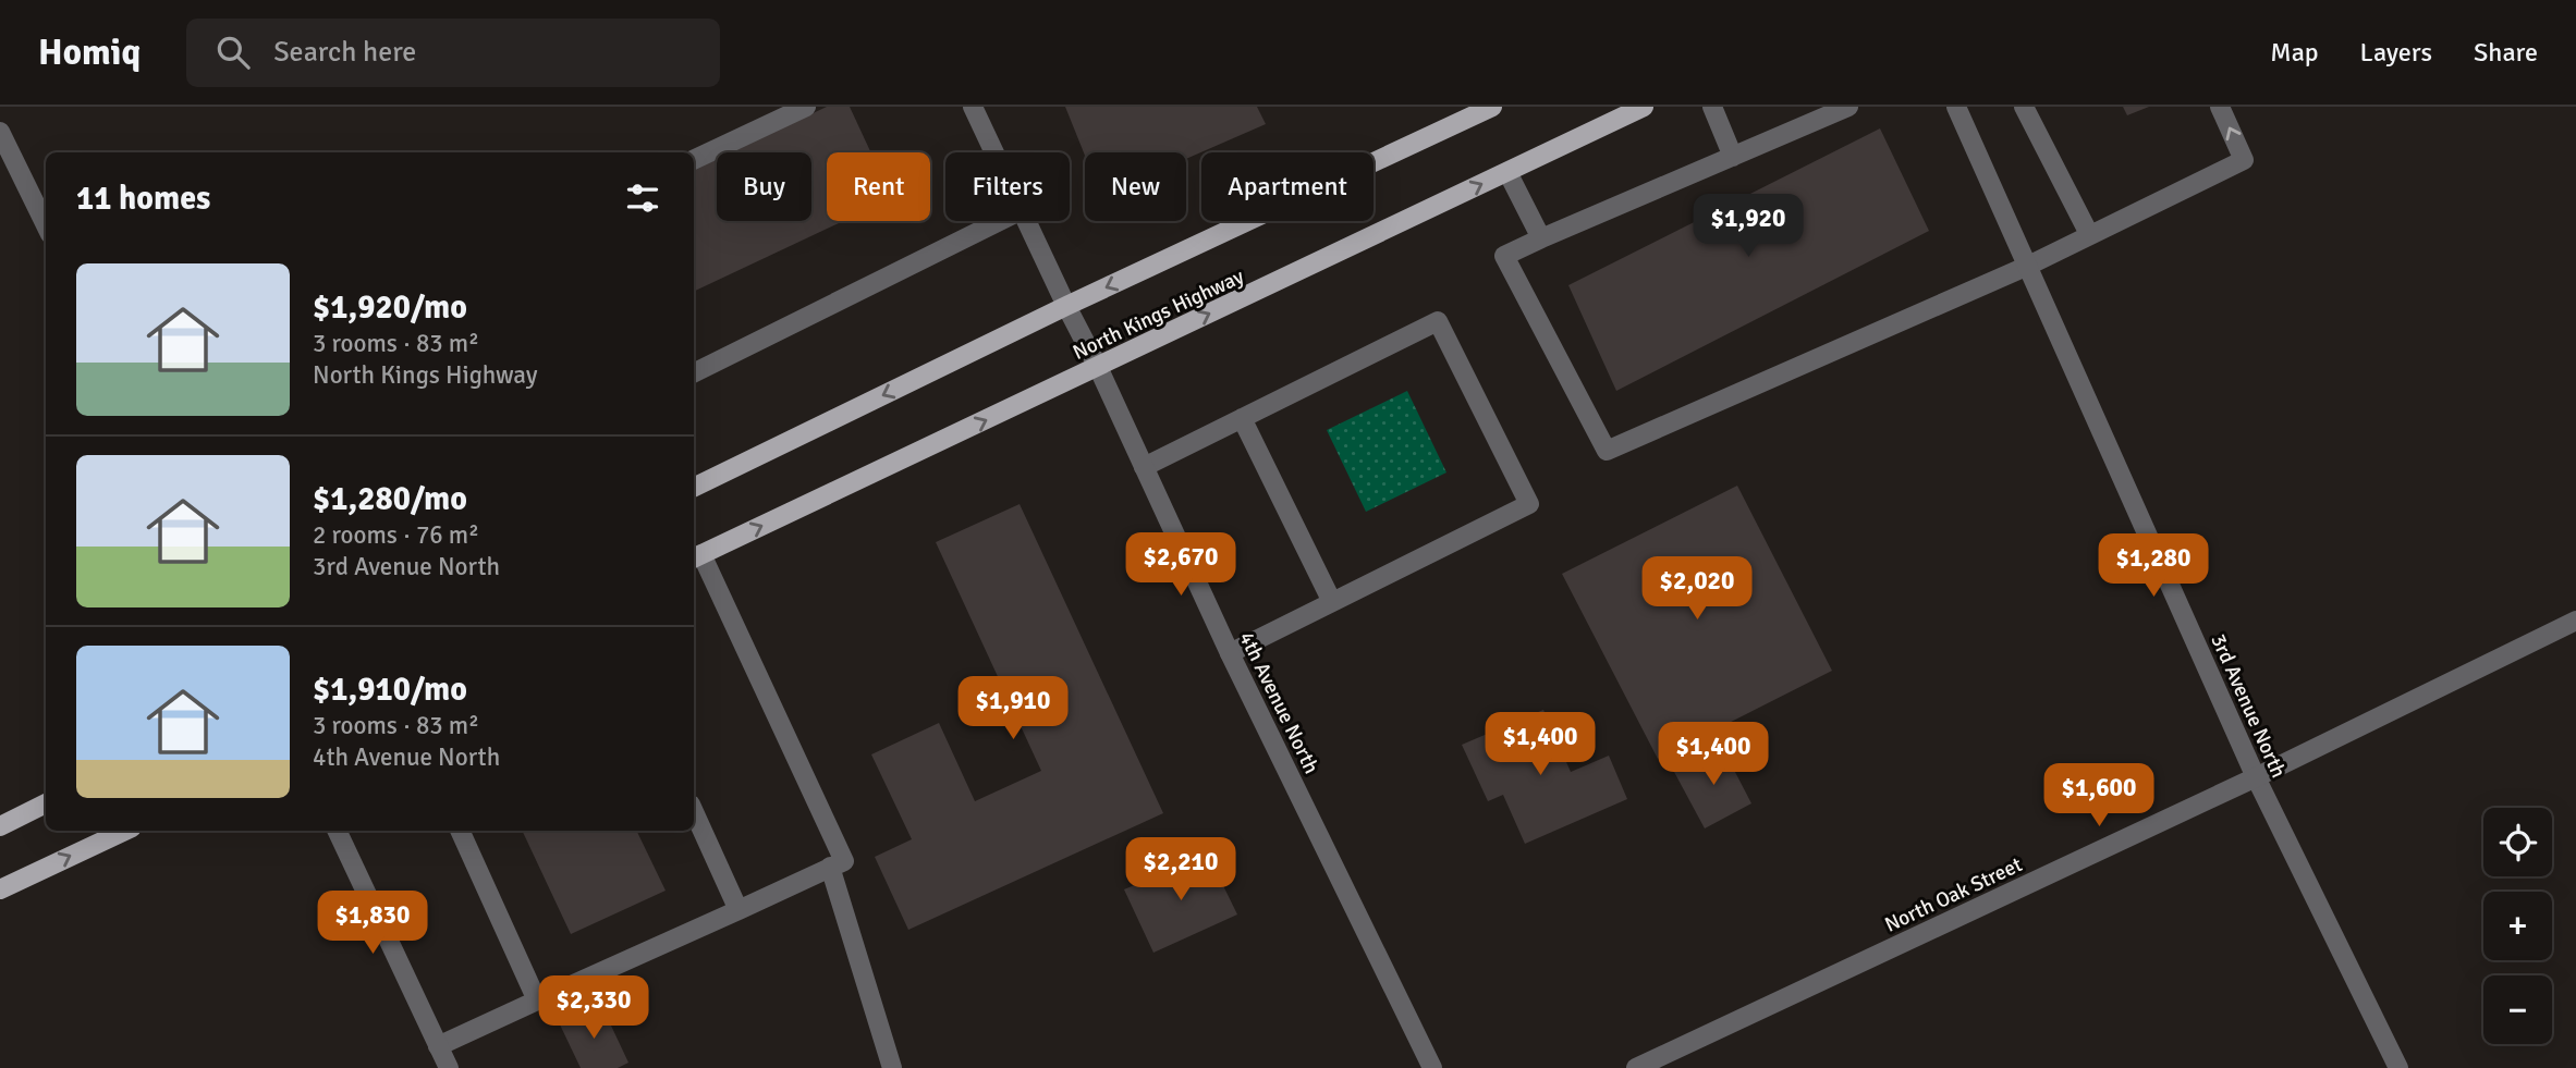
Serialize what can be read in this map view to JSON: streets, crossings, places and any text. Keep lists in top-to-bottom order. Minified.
{"streets":{"main road":["North Kings Highway"],"street":["4th Avenue North","3rd Avenue North","North Oak Street"]},"crossings":[["North Kings Highway","4th Avenue North"],["3rd Avenue North","North Oak Street"]],"page":{"header":"Homiq","search":"Search here","nav":["Map","Layers","Share"],"chip":["Buy","Rent","Filters","New","Apartment"],"heading":"11 homes","price":["$1,920","$2,670","$1,280","$2,020","$1,910","$1,400","$1,400","$1,600","$2,210","$1,830","$2,330"],"list":[{"name":"$1,920/mo","note":"3 rooms · 83 m² · North Kings Highway"},{"name":"$1,280/mo","note":"2 rooms · 76 m² · 3rd Avenue North"},{"name":"$1,910/mo","note":"3 rooms · 83 m² · 4th Avenue North"}],"map_buttons":["+","−"]}}
